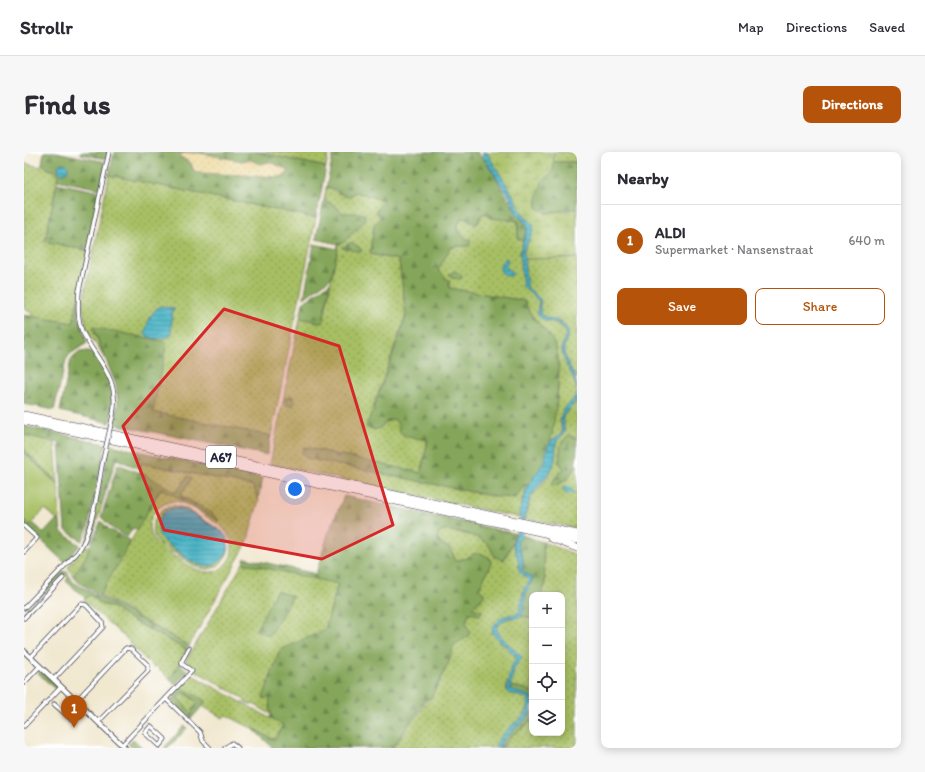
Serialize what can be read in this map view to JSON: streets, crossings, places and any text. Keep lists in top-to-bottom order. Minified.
{"streets":{"highway":["A67"]},"page":{"header":"Strollr","nav":["Map","Directions","Saved"],"buttons":["Directions",["Save","Share"]],"title":"Find us","heading":"Nearby","list":[{"mark":"1","name":"ALDI","note":"Supermarket · Nansenstraat","value":"640 m"}],"map_buttons":["+","−"],"pins":"1"}}
